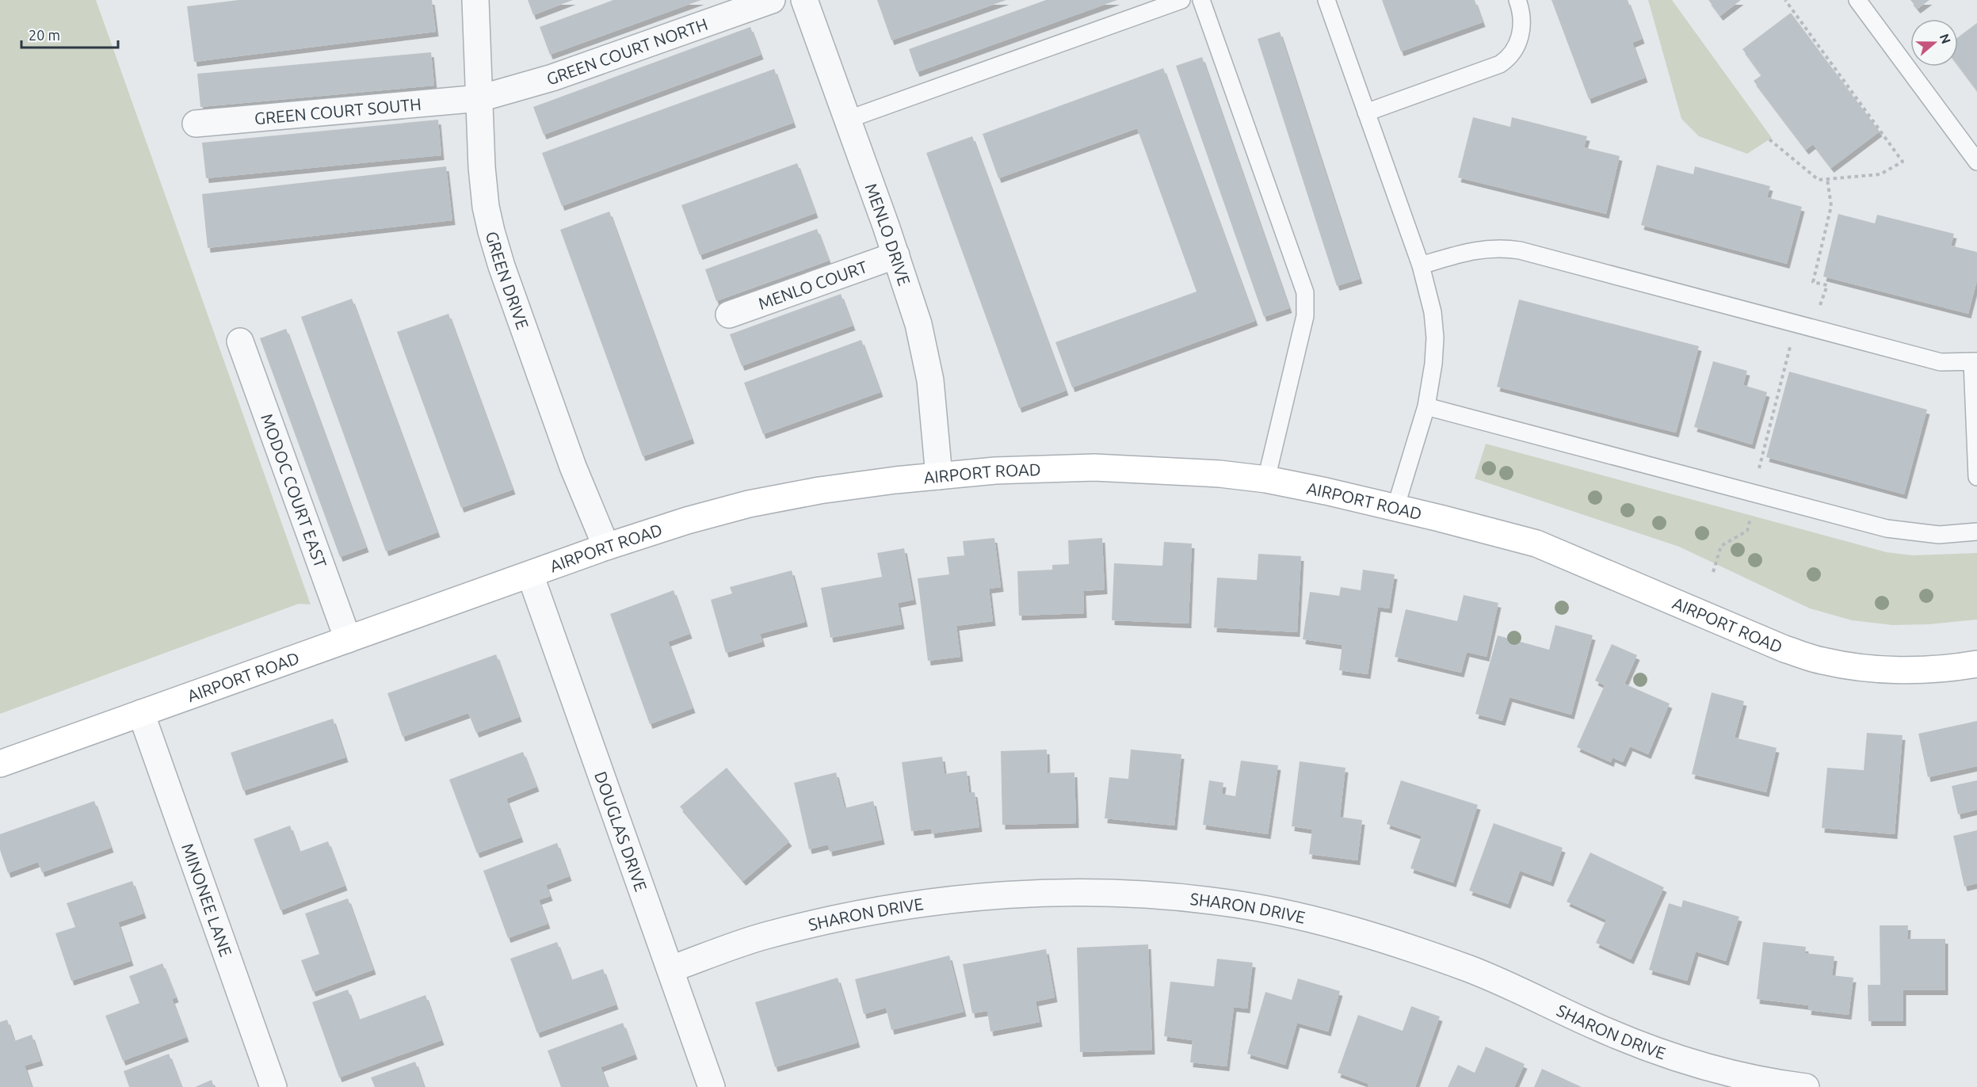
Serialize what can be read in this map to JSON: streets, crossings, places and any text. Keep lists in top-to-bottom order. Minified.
{"streets":{"street":["GREEN COURT NORTH","GREEN COURT SOUTH","MENLO DRIVE","GREEN DRIVE","MENLO COURT","AIRPORT ROAD","MODOC COURT EAST","DOUGLAS DRIVE","MINONEE LANE","SHARON DRIVE"]},"crossings":[["GREEN COURT NORTH","GREEN COURT SOUTH"],["GREEN COURT NORTH","GREEN DRIVE"],["GREEN COURT SOUTH","GREEN DRIVE"],["MENLO DRIVE","MENLO COURT"],["MENLO DRIVE","AIRPORT ROAD"],["GREEN DRIVE","AIRPORT ROAD"],["AIRPORT ROAD","MODOC COURT EAST"],["AIRPORT ROAD","DOUGLAS DRIVE"],["AIRPORT ROAD","MINONEE LANE"],["DOUGLAS DRIVE","SHARON DRIVE"]],"scale_bar":"20 m","north":"right"}
